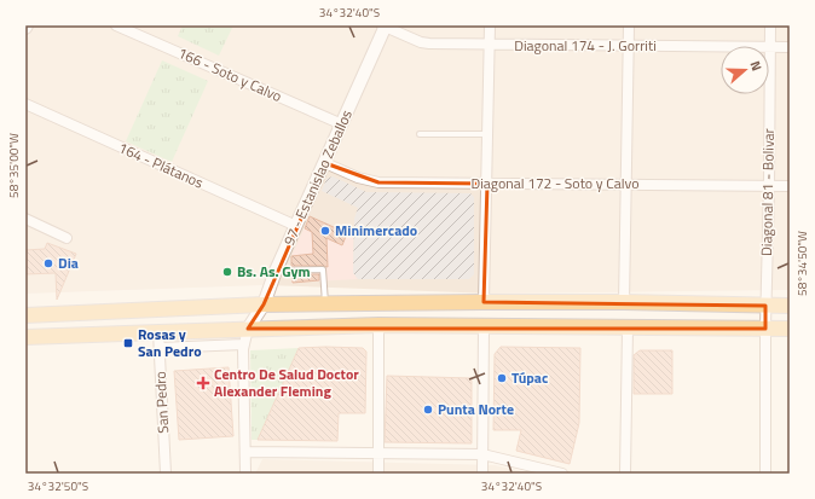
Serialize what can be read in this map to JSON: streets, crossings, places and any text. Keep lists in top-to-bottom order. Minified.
{"streets":{"street":["Diagonal 174 - J. Gorriti","166 - Soto y Calvo","164 - Plátanos","97 - Estanislao Zeballos","Diagonal 172 - Soto y Calvo","Diagonal 81 - Bolivar","San Pedro"]},"crossings":[["Diagonal 174 - J. Gorriti","97 - Estanislao Zeballos"],["Diagonal 174 - J. Gorriti","Diagonal 81 - Bolivar"],["166 - Soto y Calvo","97 - Estanislao Zeballos"],["164 - Plátanos","97 - Estanislao Zeballos"],["97 - Estanislao Zeballos","Diagonal 172 - Soto y Calvo"],["Diagonal 172 - Soto y Calvo","Diagonal 81 - Bolivar"]],"places":{"other":["Minimercado","Dia","Bs. As. Gym","Túpac","Punta Norte"],"transit":["Rosas y San Pedro"],"health":["Centro De Salud Doctor Alexander Fleming"]},"north":"right","coordinates":["34°32'40\"S","58°35'00\"W","58°34'50\"W","34°32'50\"S"]}
